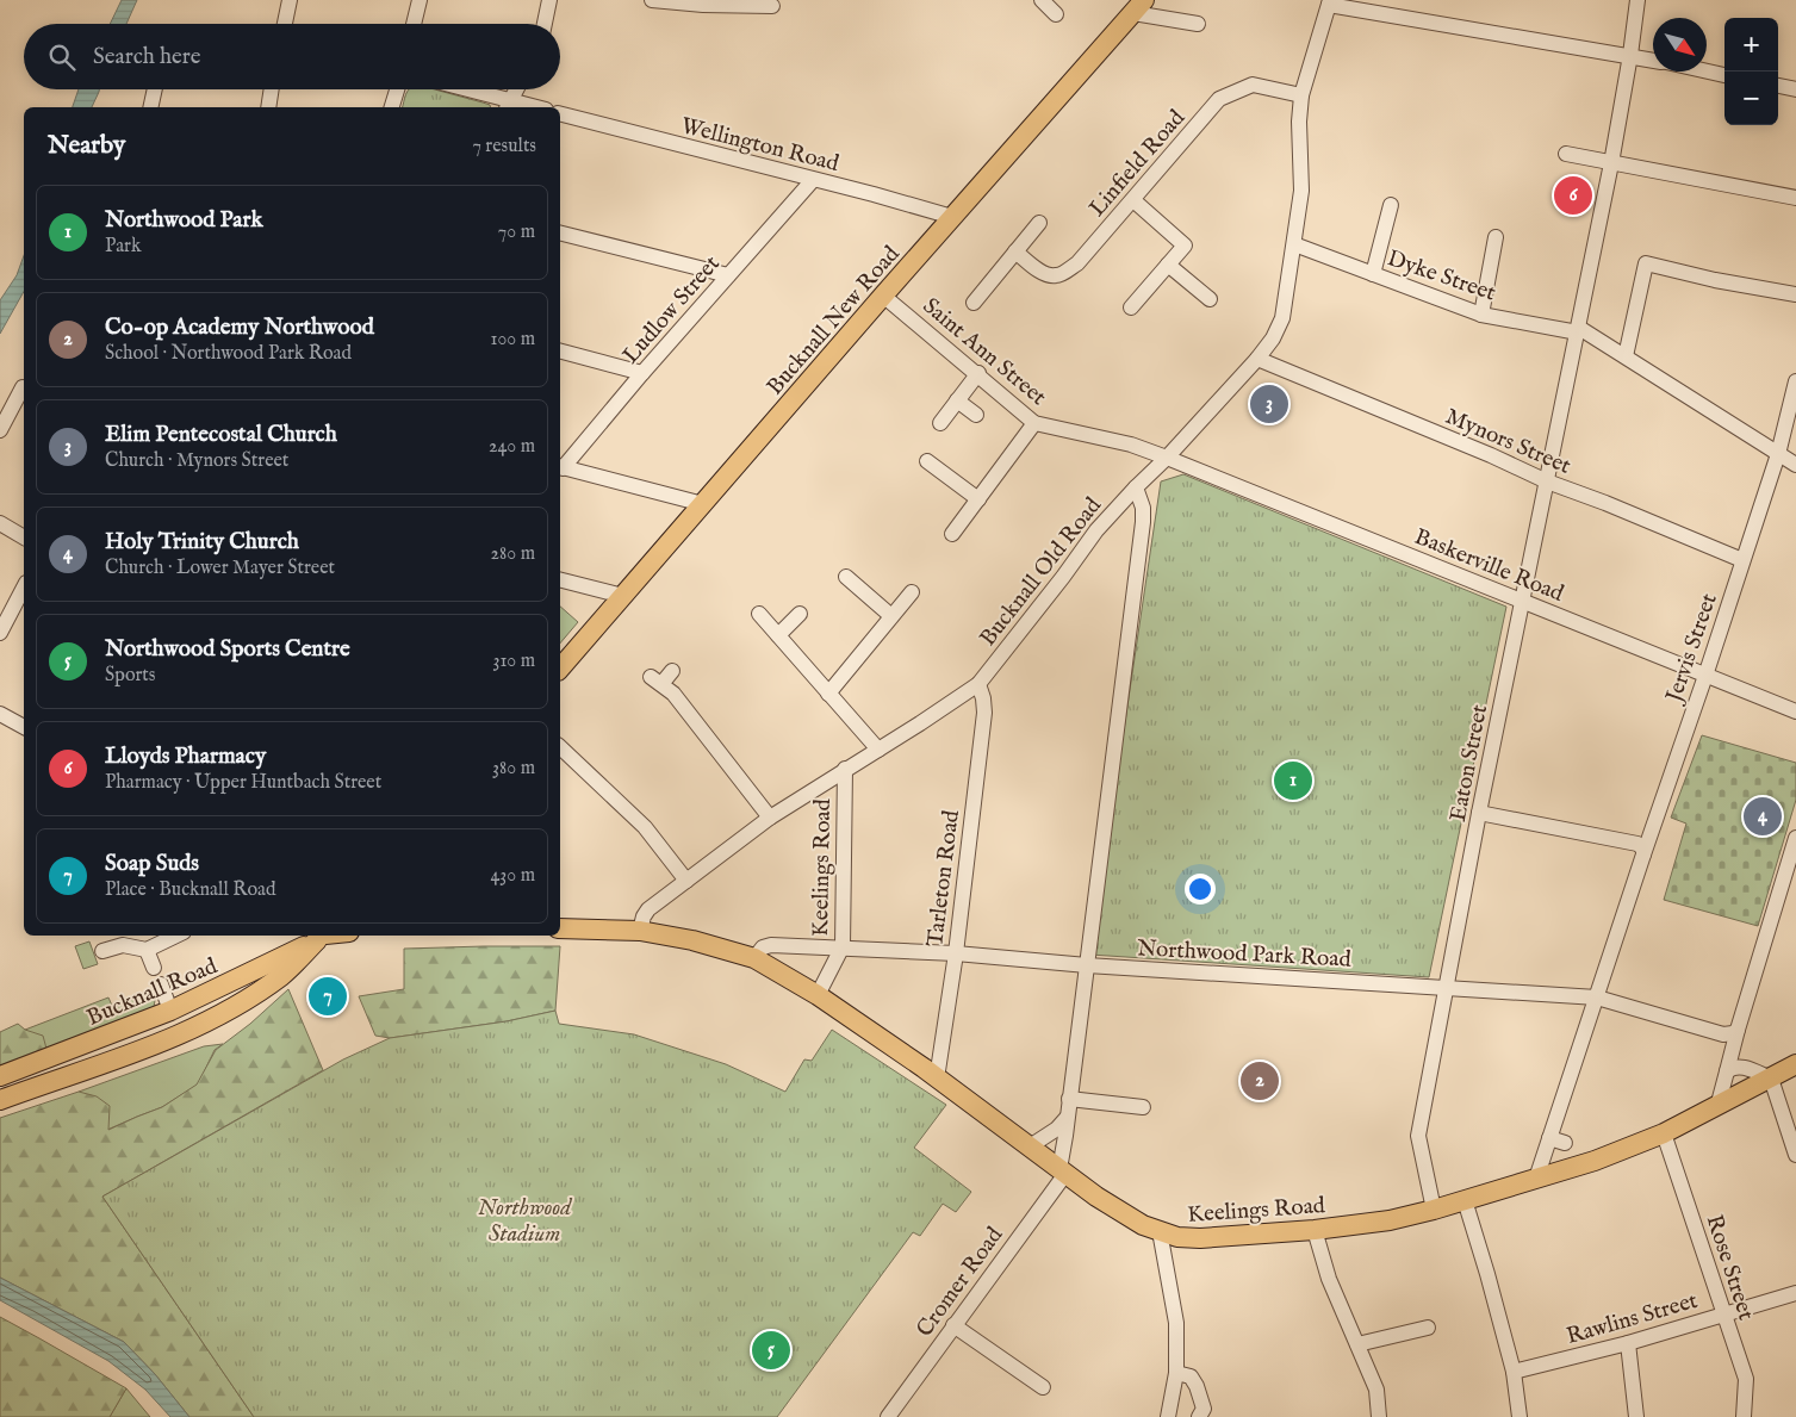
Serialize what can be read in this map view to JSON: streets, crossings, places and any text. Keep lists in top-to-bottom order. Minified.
{"streets":{"main road":["Bucknall New Road","Keelings Road","Bucknall Road"],"street":["Wellington Road","Linfield Road","Dyke Street","Ludlow Street","Saint Ann Street","Mynors Street","Baskerville Road","Bucknall Old Road","Jervis Street","Eaton Street","Tarleton Road","Northwood Park Road","Rose Street","Cromer Road","Rawlins Street"]},"crossings":[["Wellington Road","Ludlow Street"],["Wellington Road","Bucknall New Road"],["Linfield Road","Bucknall Old Road"],["Dyke Street","Bucknall Old Road"],["Dyke Street","Eaton Street"],["Bucknall New Road","Saint Ann Street"],["Saint Ann Street","Baskerville Road"],["Saint Ann Street","Bucknall Old Road"],["Mynors Street","Bucknall Old Road"],["Mynors Street","Jervis Street"],["Mynors Street","Eaton Street"],["Baskerville Road","Bucknall Old Road"],["Baskerville Road","Jervis Street"],["Baskerville Road","Eaton Street"],["Bucknall Old Road","Keelings Road"],["Bucknall Old Road","Tarleton Road"],["Jervis Street","Keelings Road"],["Jervis Street","Northwood Park Road"],["Eaton Street","Keelings Road"],["Eaton Street","Northwood Park Road"],["Keelings Road","Tarleton Road"],["Keelings Road","Northwood Park Road"],["Keelings Road","Rose Street"],["Keelings Road","Cromer Road"],["Tarleton Road","Northwood Park Road"],["Rose Street","Rawlins Street"]],"parks":["Northwood Stadium"],"north":"bottom right","page":{"map_buttons":["+","−"],"search":"Search here","heading":["Nearby","7 results"],"pins":["6","3","1","4","7","2","5"],"list":[{"mark":"1","name":"Northwood Park","note":"Park","value":"70 m"},{"mark":"2","name":"Co-op Academy Northwood","note":"School · Northwood Park Road","value":"100 m"},{"mark":"3","name":"Elim Pentecostal Church","note":"Church · Mynors Street","value":"240 m"},{"mark":"4","name":"Holy Trinity Church","note":"Church · Lower Mayer Street","value":"280 m"},{"mark":"5","name":"Northwood Sports Centre","note":"Sports","value":"310 m"},{"mark":"6","name":"Lloyds Pharmacy","note":"Pharmacy · Upper Huntbach Street","value":"380 m"},{"mark":"7","name":"Soap Suds","note":"Place · Bucknall Road","value":"430 m"}]}}
